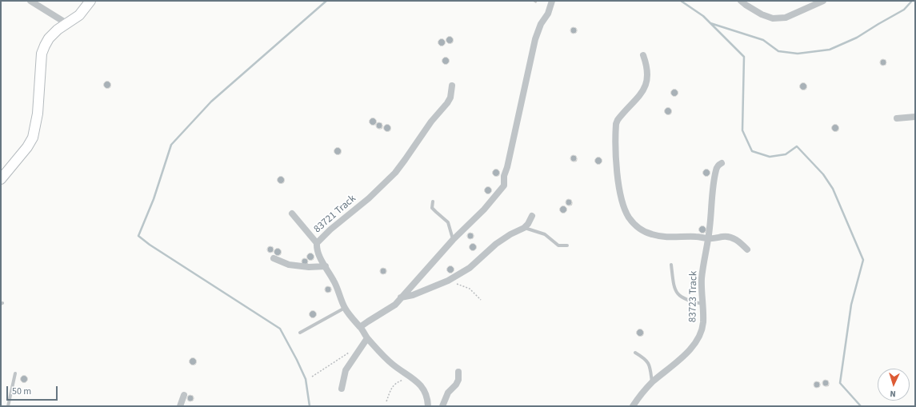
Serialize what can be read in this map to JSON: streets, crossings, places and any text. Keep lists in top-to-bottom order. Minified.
{"streets":{"street":["83721 Track","83723 Track"]},"scale_bar":"50 m","north":"bottom"}
